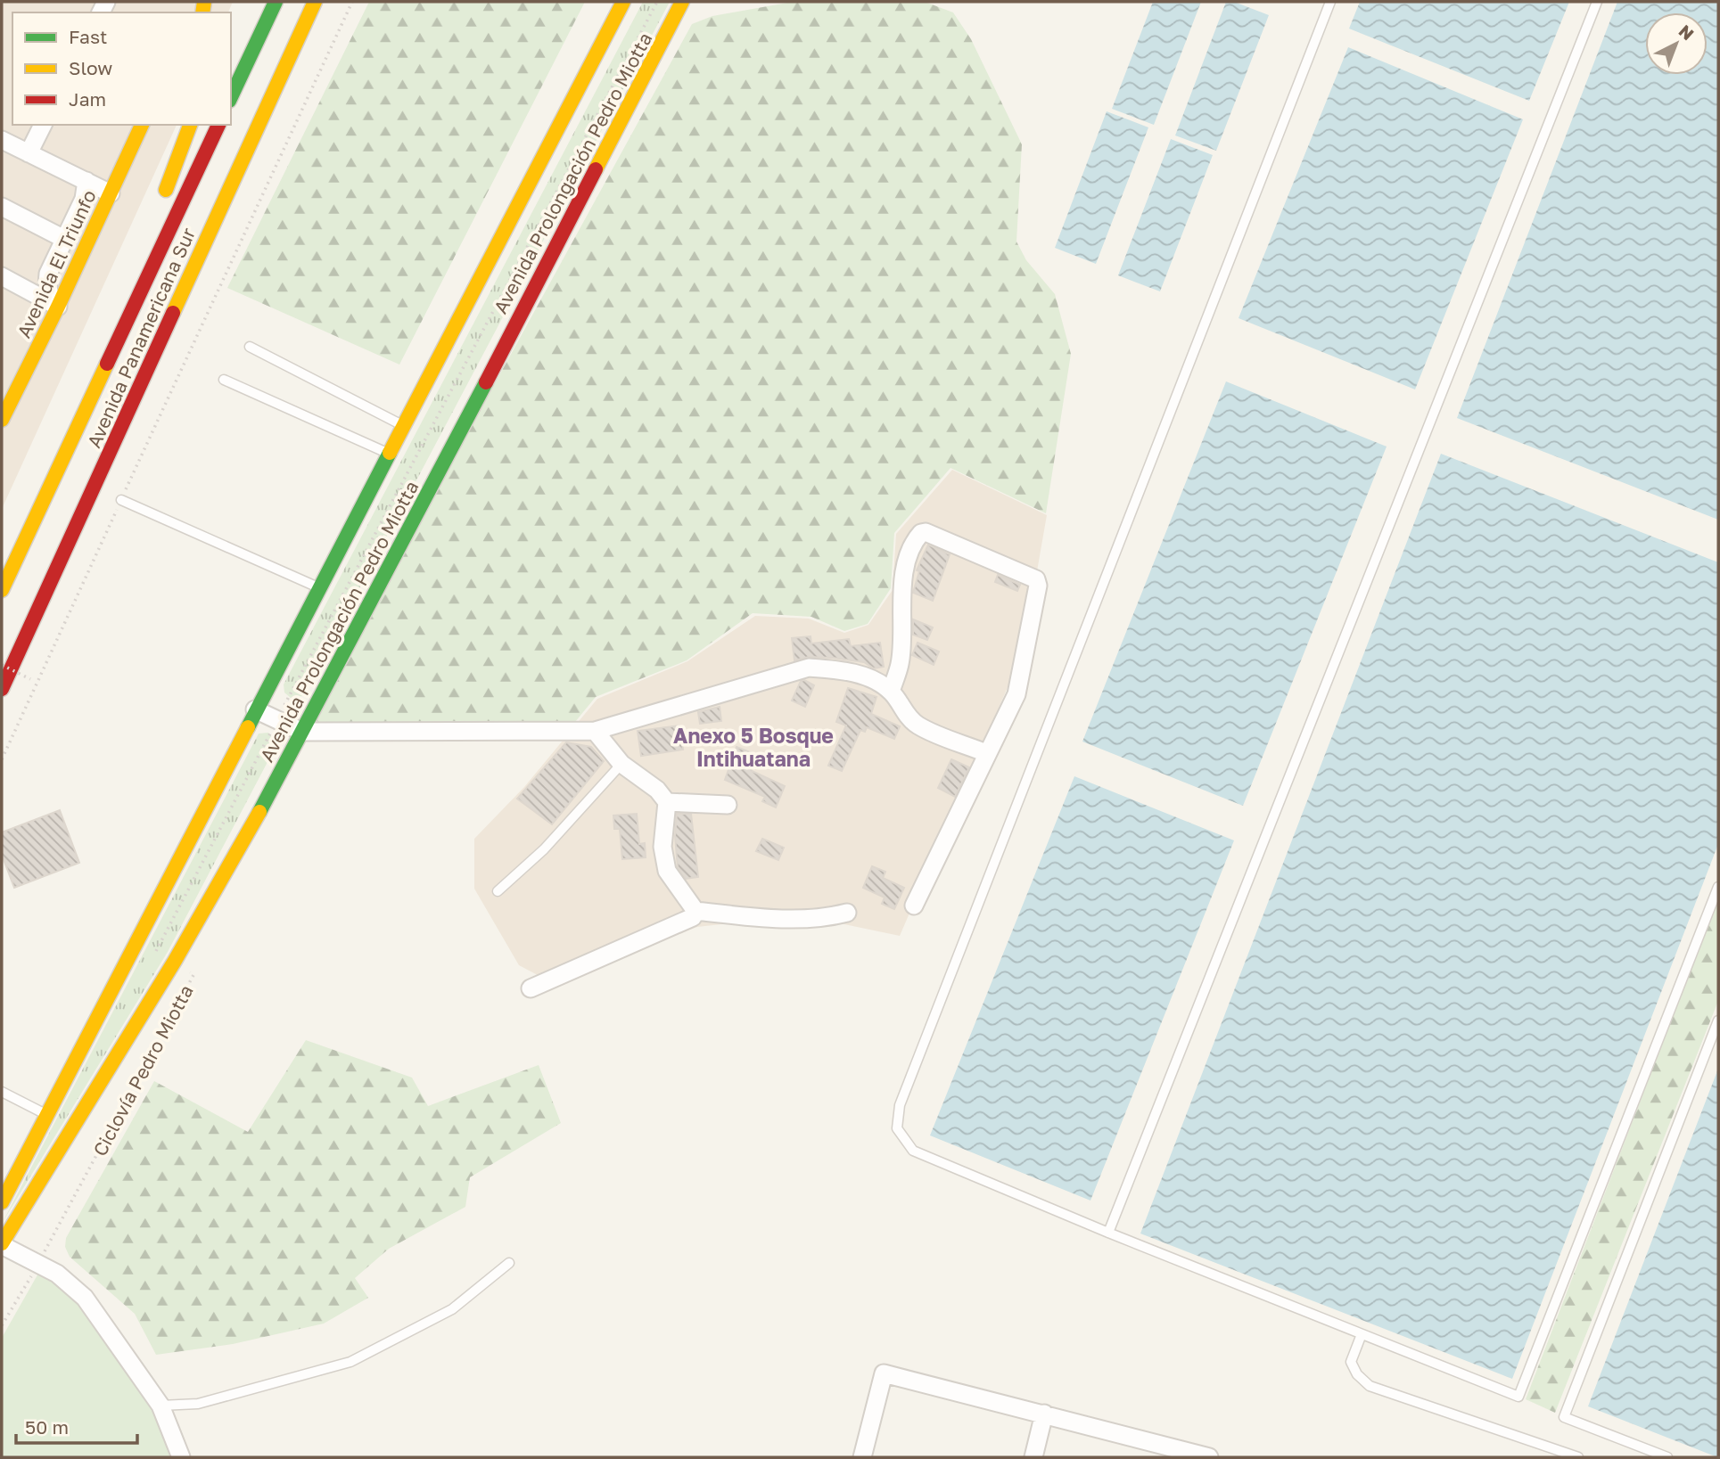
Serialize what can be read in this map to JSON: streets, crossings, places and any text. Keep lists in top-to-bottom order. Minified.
{"streets":{"main road":["Avenida Prolongación Pedro Miotta","Avenida El Triunfo","Avenida Panamericana Sur"],"path":["Ciclovía Pedro Miotta"]},"crossings":[["Avenida Prolongación Pedro Miotta","Ciclovía Pedro Miotta"]],"districts":["Anexo 5 Bosque Intihuatana"],"legend":["Fast","Slow","Jam"],"scale_bar":"50 m","north":"top right"}
